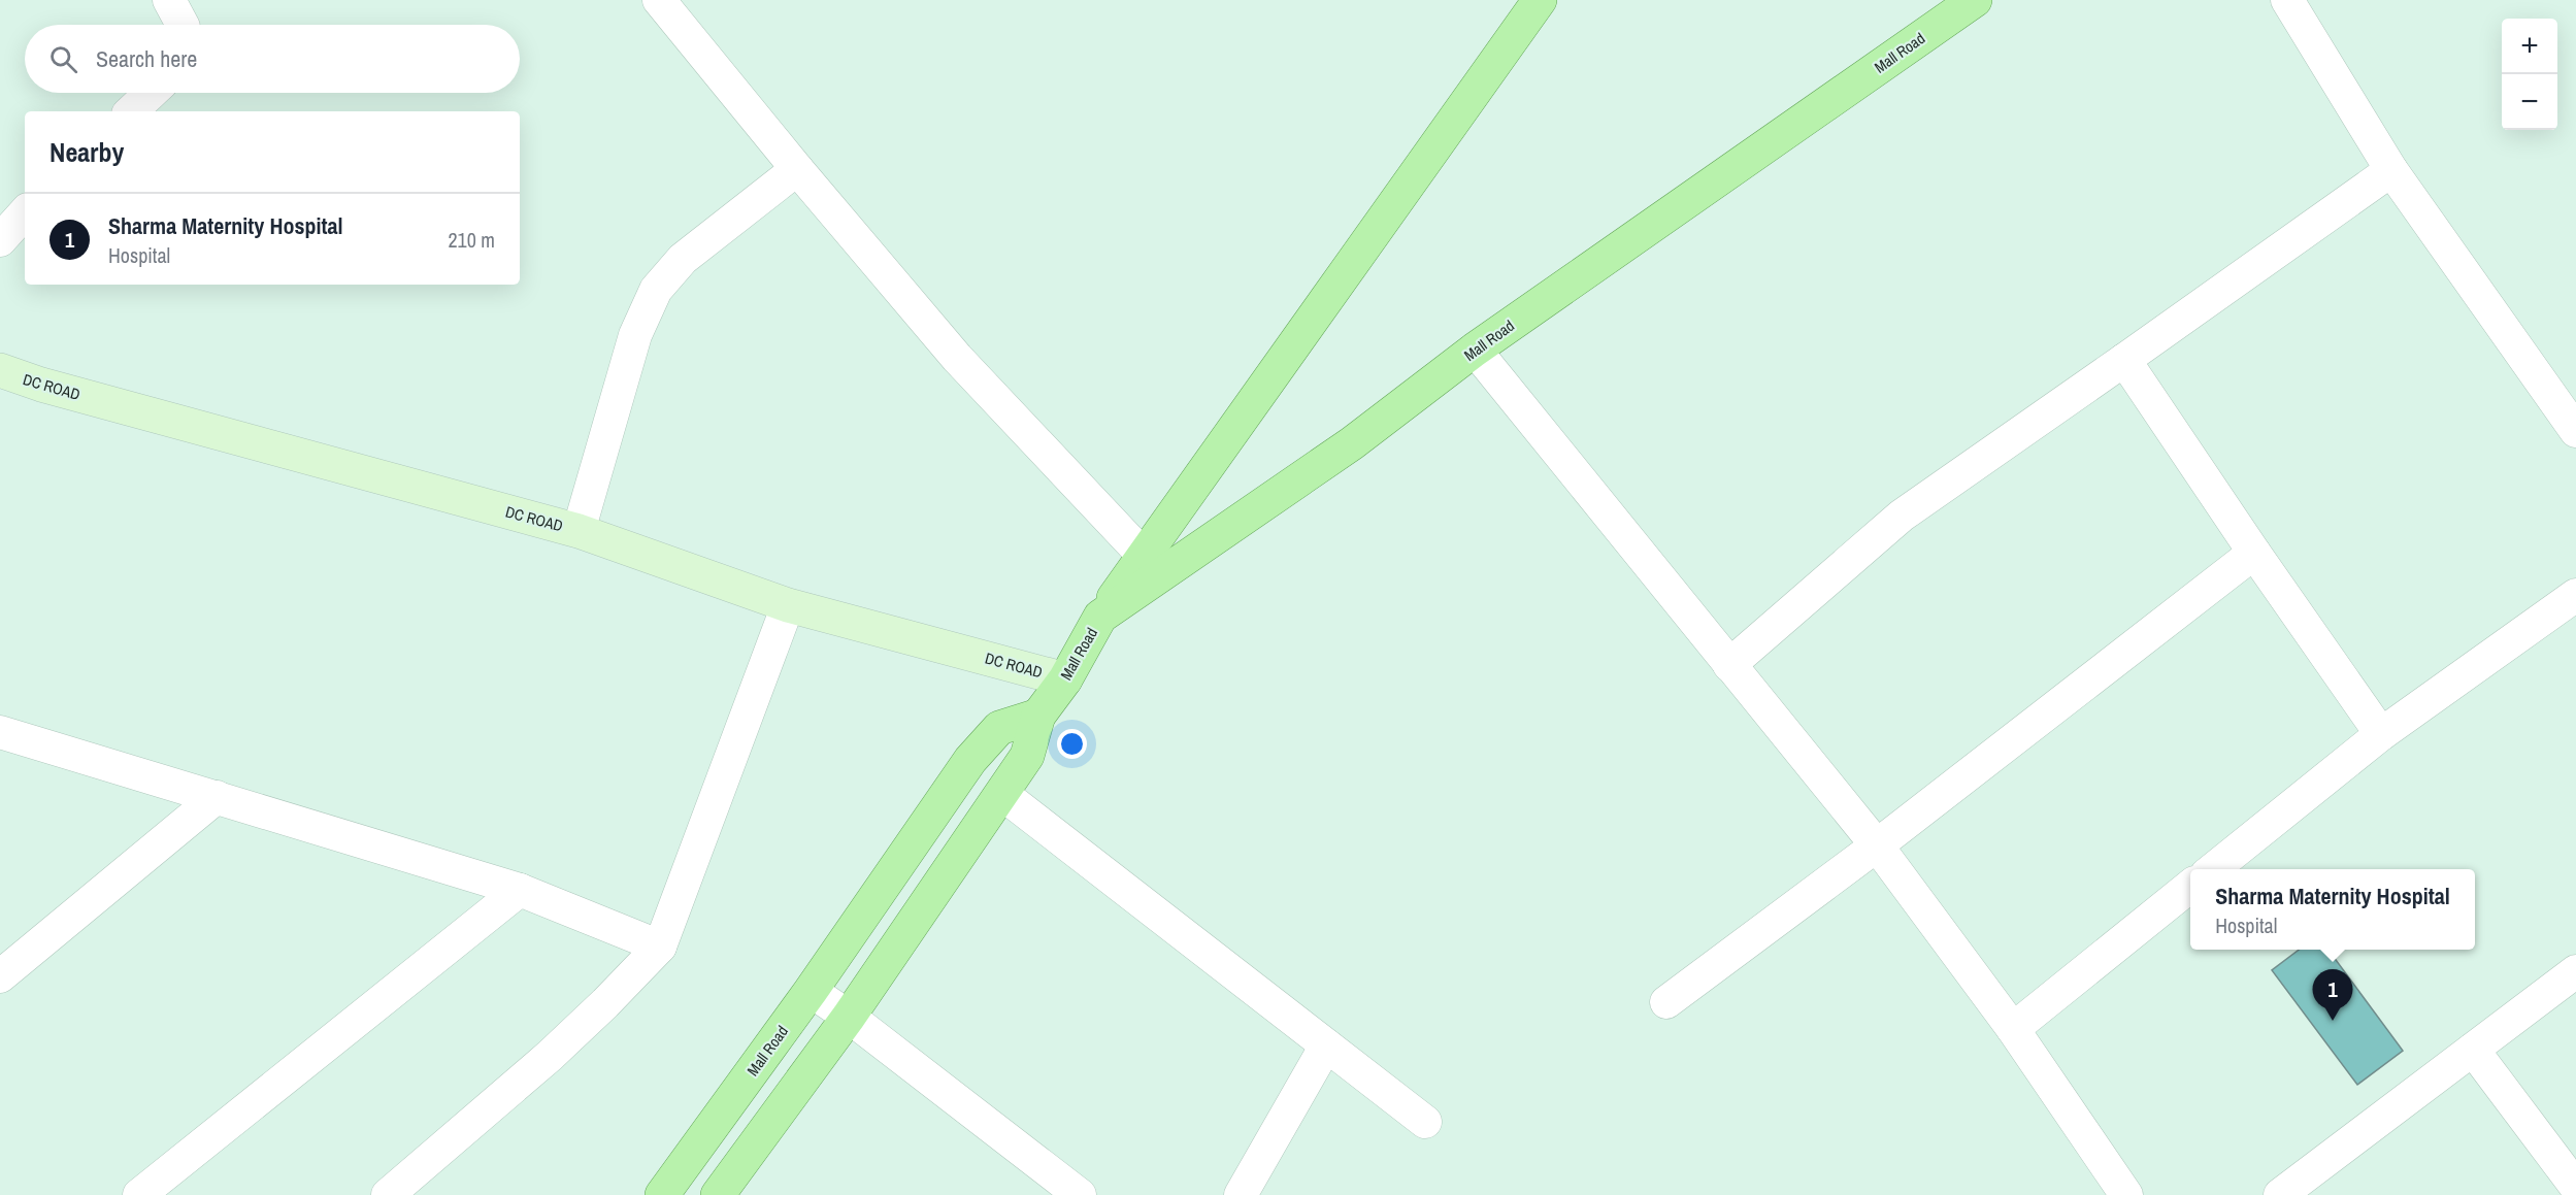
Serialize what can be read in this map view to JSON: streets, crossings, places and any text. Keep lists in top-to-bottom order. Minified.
{"streets":{"main road":["Mall Road"],"street":["DC ROAD"]},"crossings":[["Mall Road","DC ROAD"]],"page":{"map_buttons":["+","−"],"search":"Search here","heading":"Nearby","list":[{"mark":"1","name":"Sharma Maternity Hospital","note":"Hospital","value":"210 m"}],"popup":["Sharma Maternity Hospital","Hospital"],"pins":"1"}}
